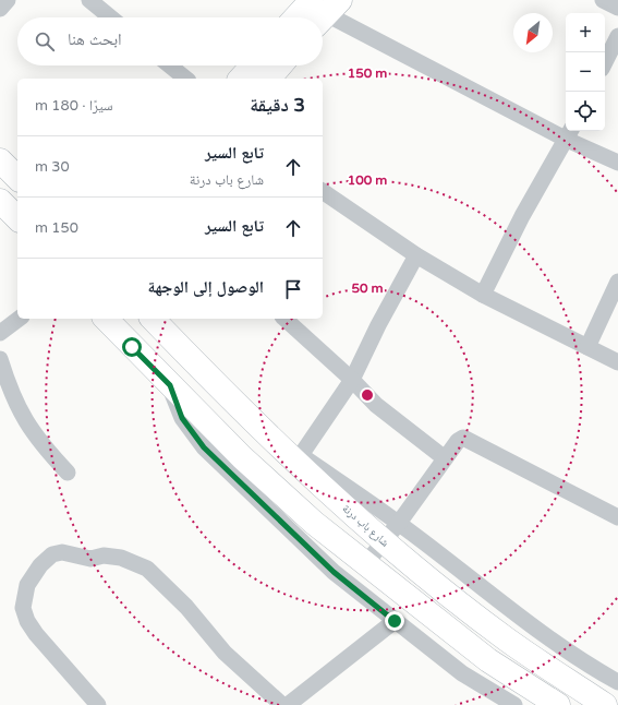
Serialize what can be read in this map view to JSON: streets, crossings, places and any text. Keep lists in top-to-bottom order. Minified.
{"streets":{"main road":["شارع باب درنة"]},"north":"bottom left","page":{"map_buttons":["+","−"],"search":"ابحث هنا","heading":["3 دقيقة","سيرًا · 180 m"],"list":[["تابع السير","شارع باب درنة","30 m"],["تابع السير","150 m"],"الوصول إلى الوجهة"]},"rings":["150 m","100 m","50 m"]}
